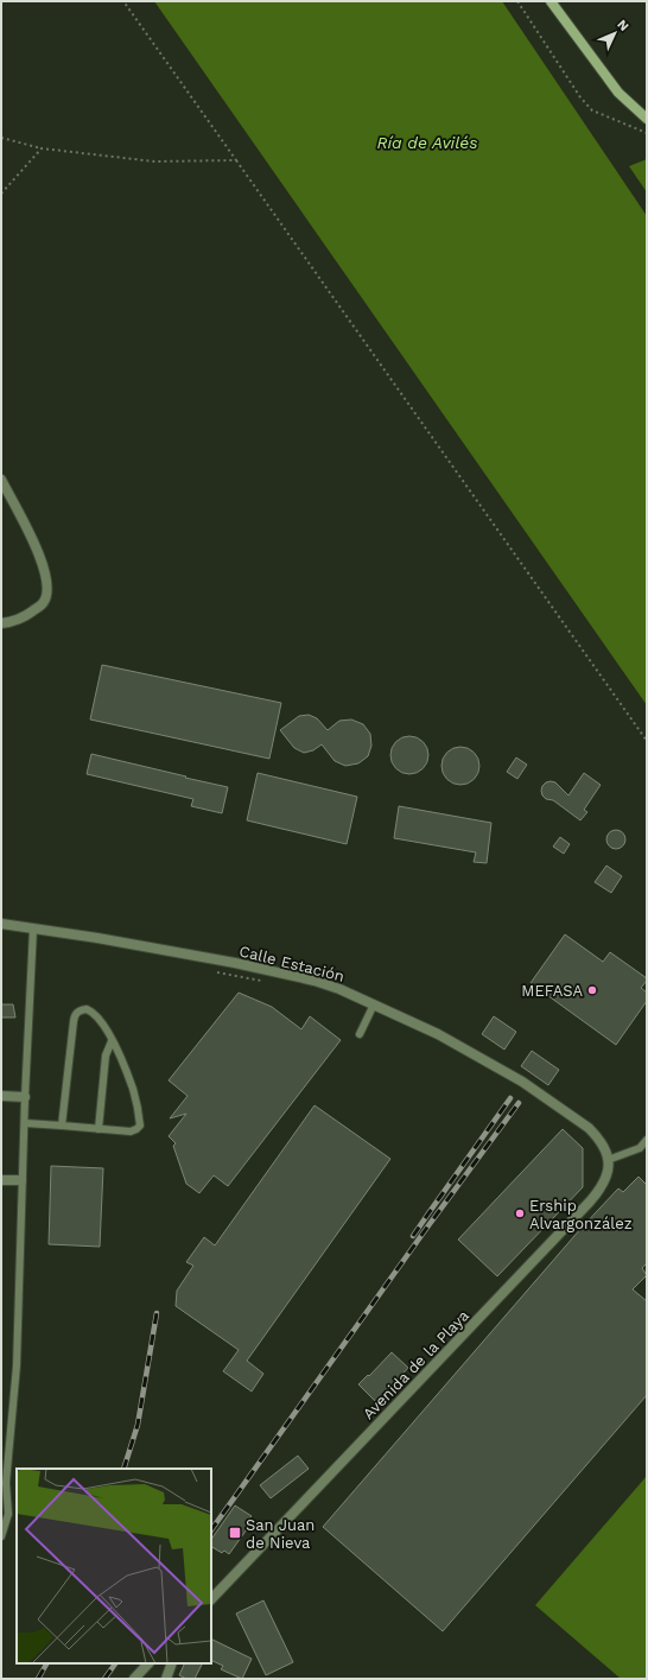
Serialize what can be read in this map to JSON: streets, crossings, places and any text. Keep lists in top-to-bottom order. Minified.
{"streets":{"street":["Calle Estación","Avenida de la Playa"]},"crossings":[["Calle Estación","Avenida de la Playa"]],"water":["Ría de Avilés"],"places":{"other":["MEFASA","Ership Alvargonzález"],"transit":["San Juan de Nieva"]},"north":"top right"}
